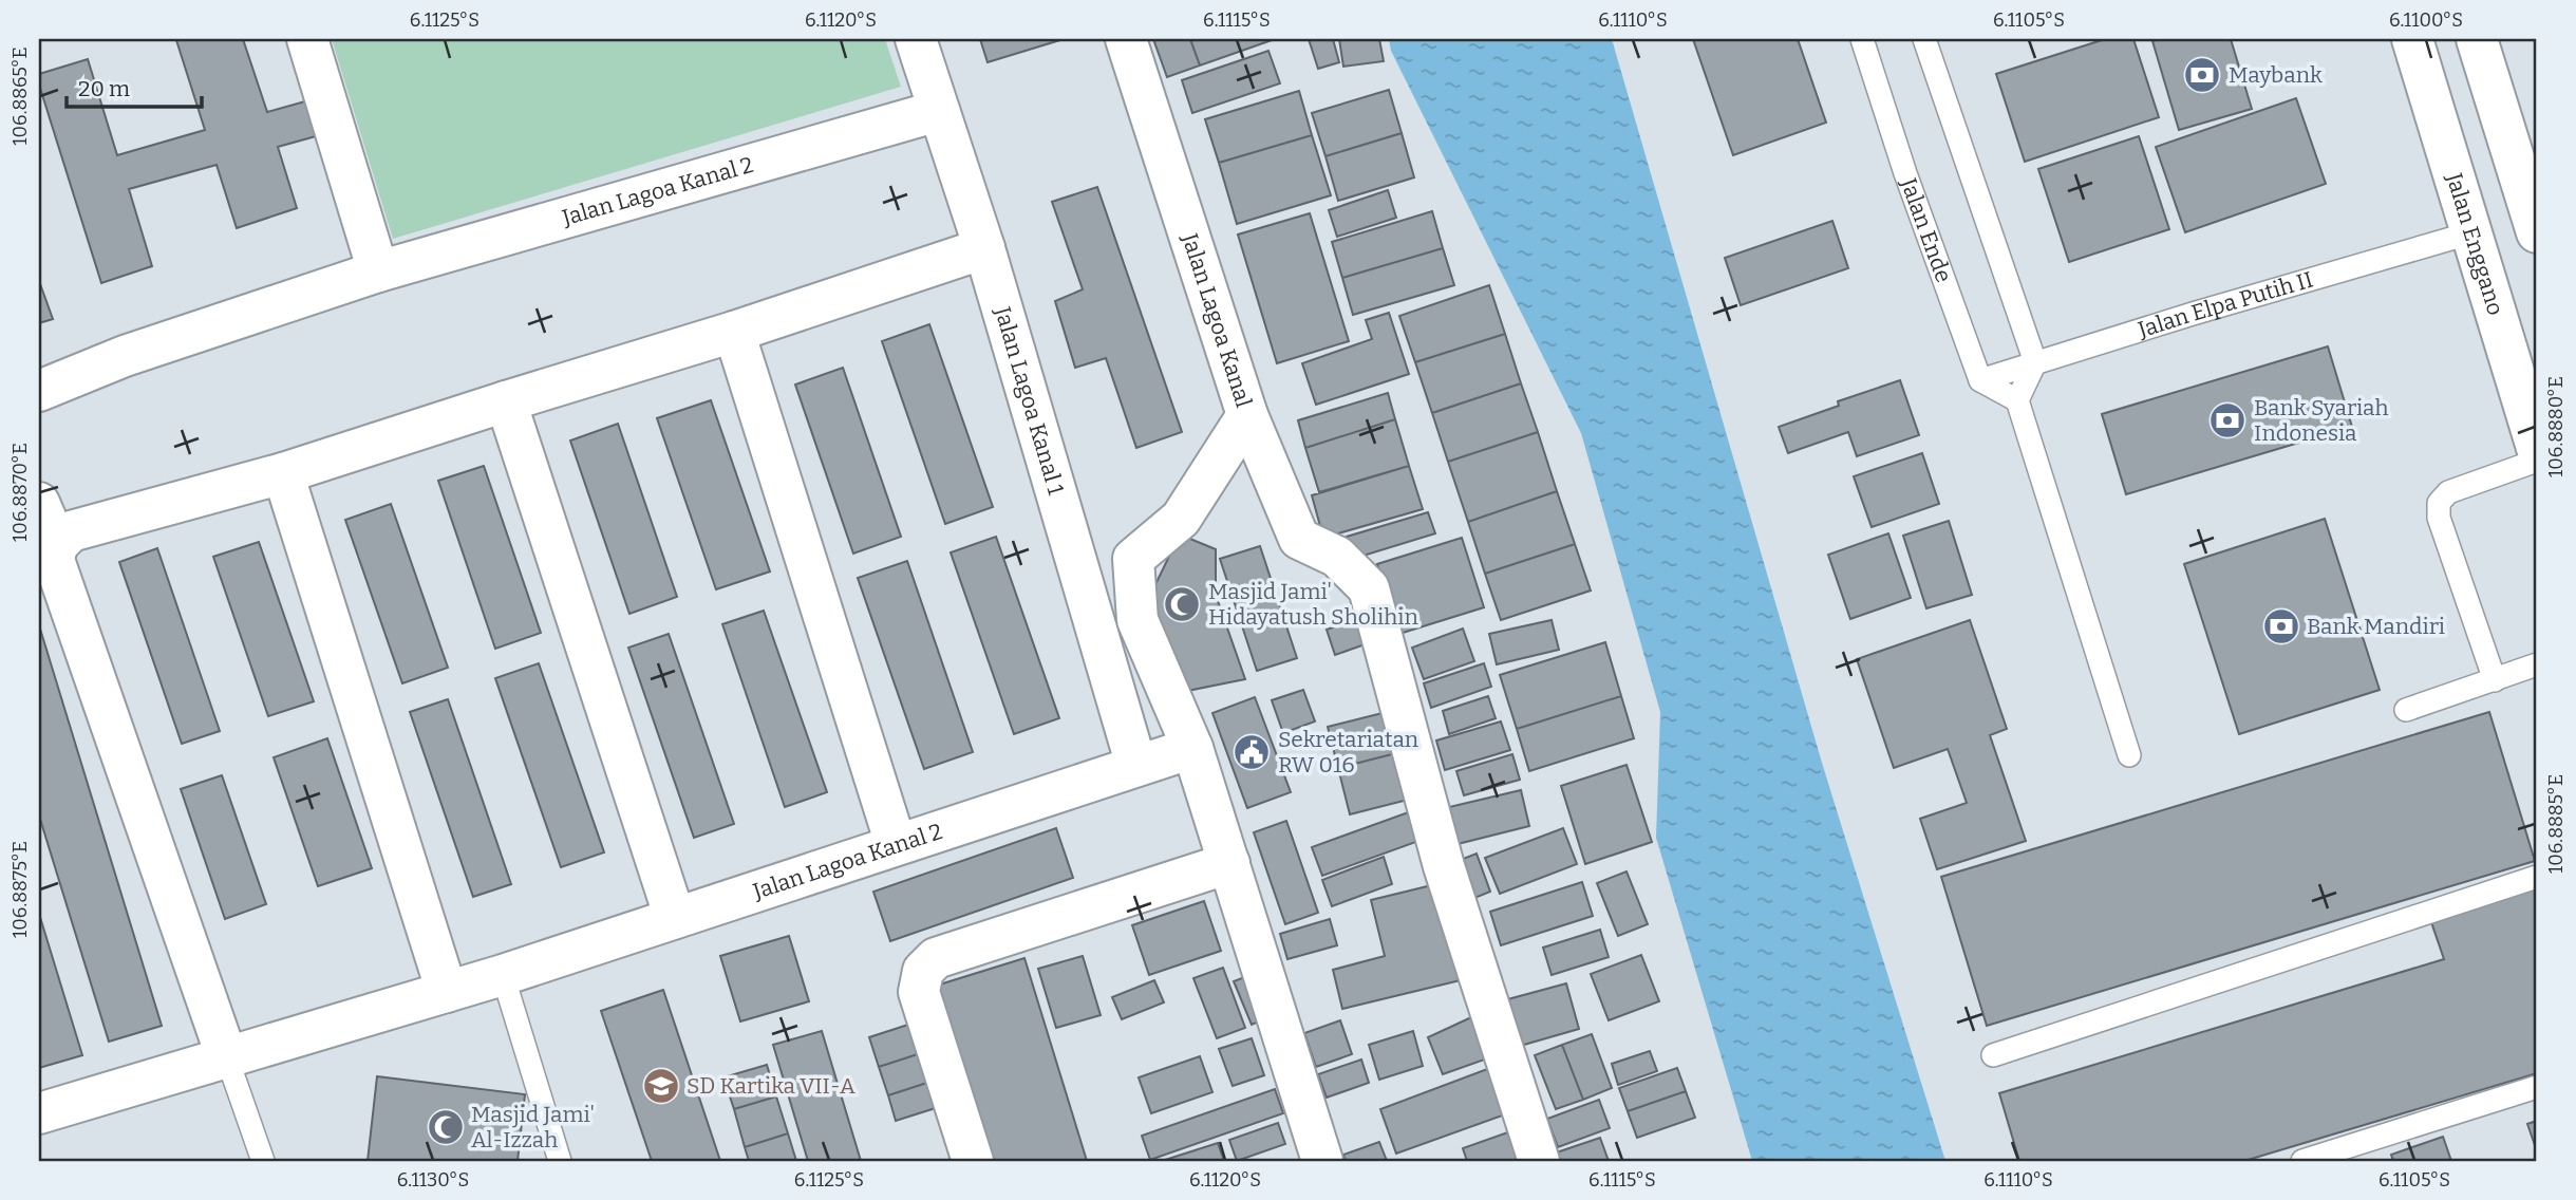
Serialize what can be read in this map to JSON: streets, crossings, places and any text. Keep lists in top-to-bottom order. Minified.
{"streets":{"main road":["Jalan Lagoa Kanal 2","Jalan Enggano","Jalan Lagoa Kanal","Jalan Lagoa Kanal 1"],"lane":["Jalan Ende","Jalan Elpa Putih II"]},"crossings":[["Jalan Lagoa Kanal 2","Jalan Lagoa Kanal"],["Jalan Lagoa Kanal 2","Jalan Lagoa Kanal 1"],["Jalan Ende","Jalan Elpa Putih II"],["Jalan Enggano","Jalan Elpa Putih II"]],"places":{"bank":["Maybank","Bank Syariah Indonesia","Bank Mandiri"],"mosque":["Masjid Jami' Hidayatush Sholihin","Masjid Jami' Al-Izzah"],"public building":["Sekretariatan RW 016"],"school or university":["SD Kartika VII-A"]},"scale_bar":"20 m","coordinates":["6.1125°S","6.1120°S","6.1115°S","6.1110°S","6.1105°S","6.1100°S","106.8865°E","106.8880°E","106.8870°E","106.8885°E","106.8875°E","6.1130°S"]}
